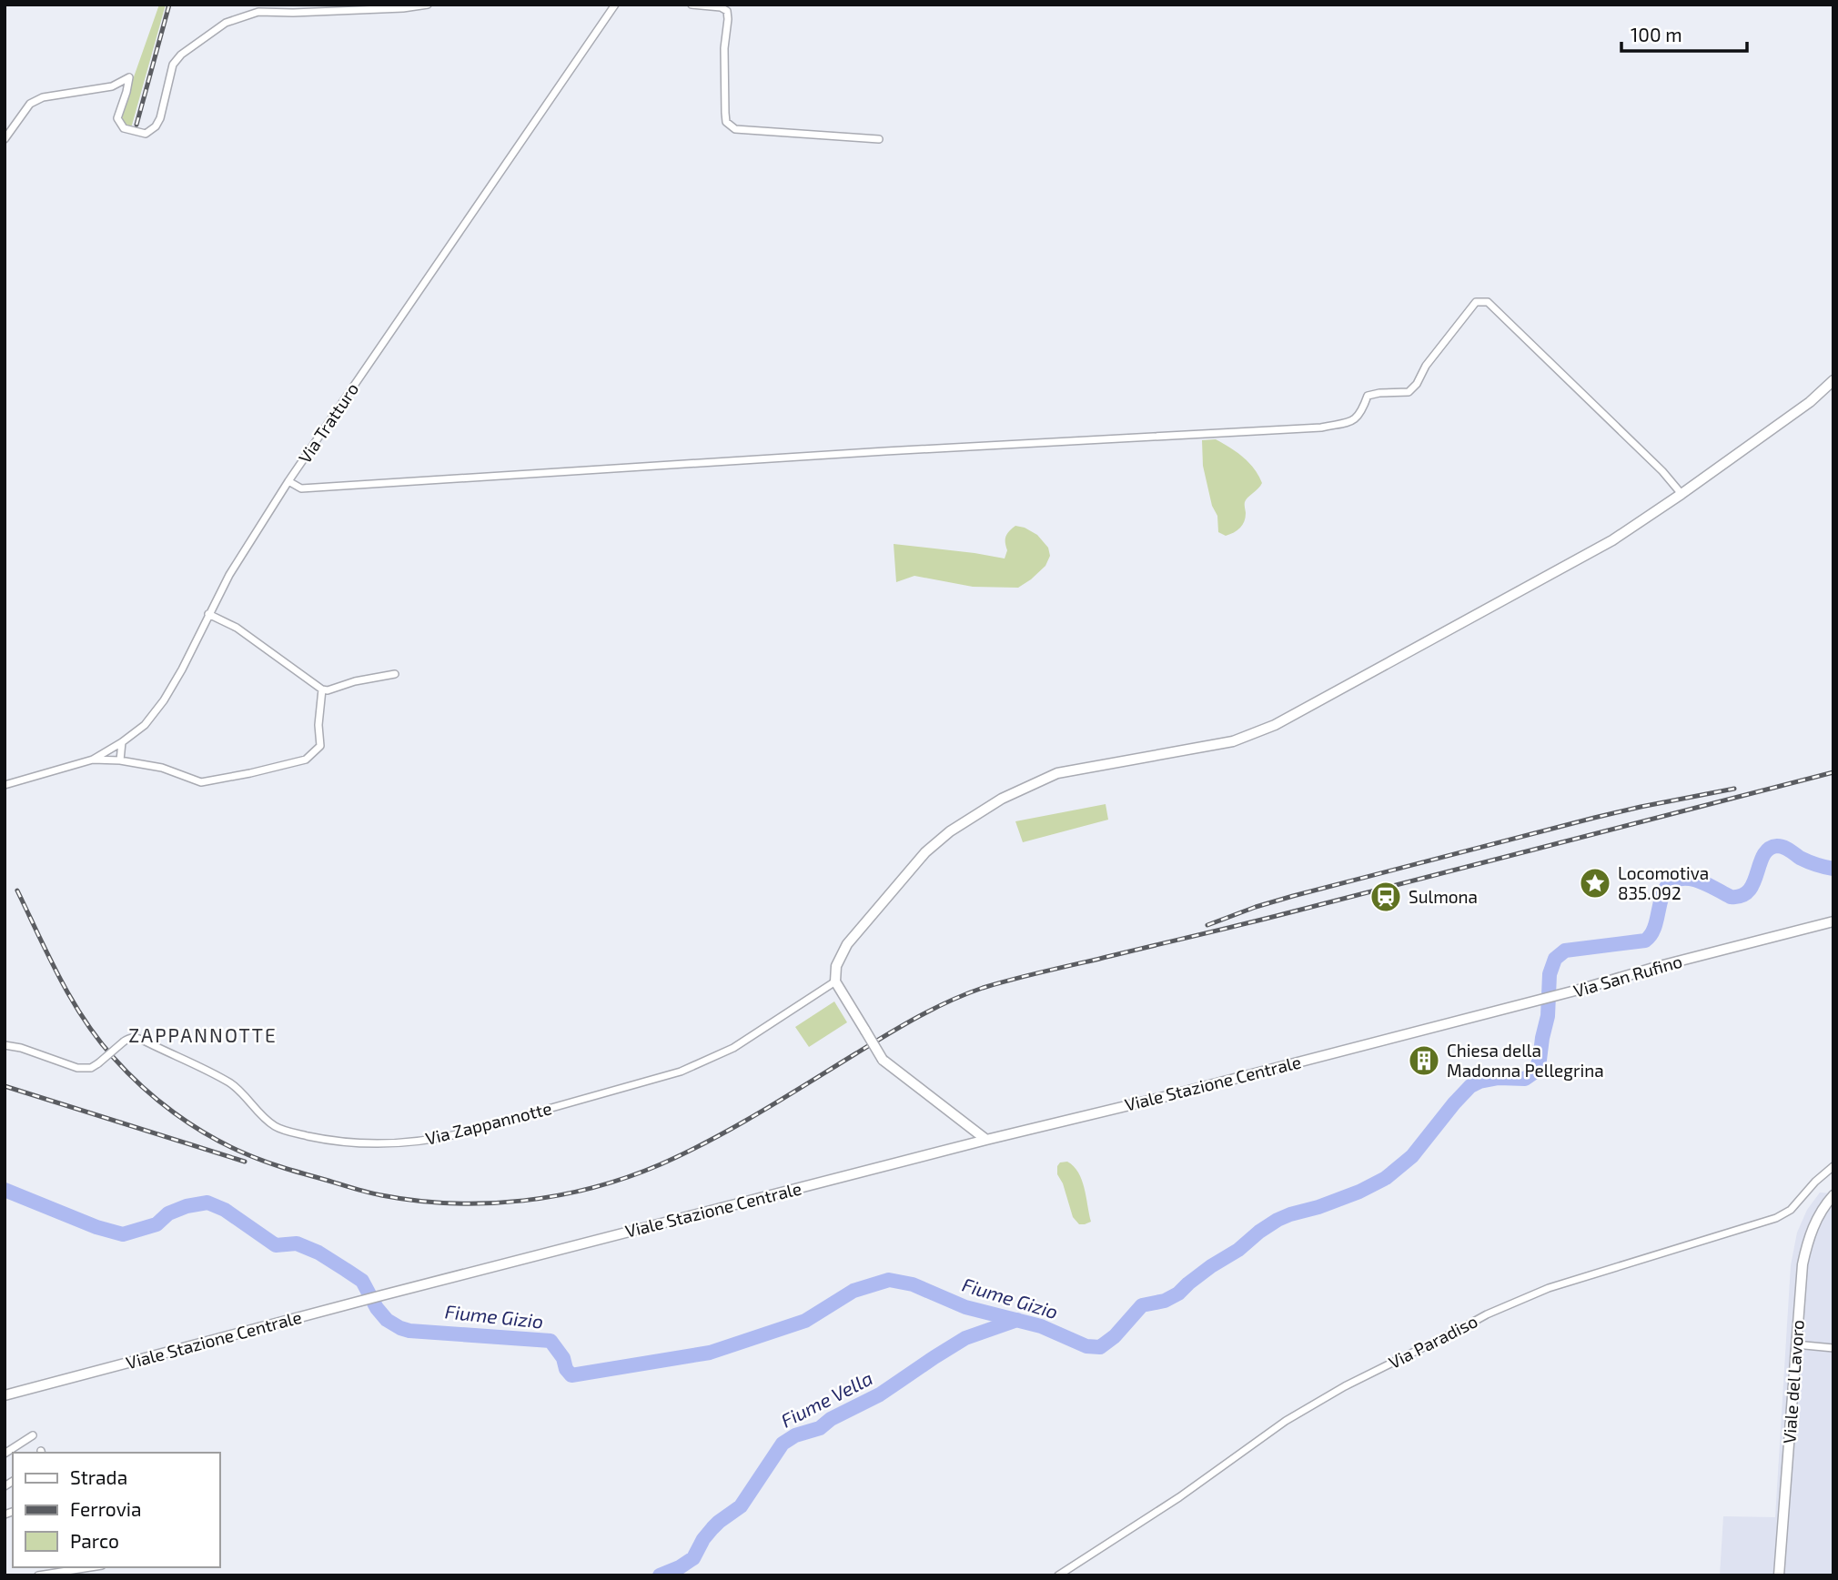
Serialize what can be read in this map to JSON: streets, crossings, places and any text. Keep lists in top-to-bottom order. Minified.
{"streets":{"main road":["Via San Rufino","Viale Stazione Centrale","Viale del Lavoro"],"street":["Via Tratturo","Via Zappannotte","Via Paradiso"]},"crossings":[["Via San Rufino","Viale Stazione Centrale"]],"districts":["ZAPPANNOTTE"],"water":["Fiume Gizio","Fiume Vella"],"places":{"place":["Locomotiva 835.092"],"station":["Sulmona"],"building":["Chiesa della Madonna Pellegrina"]},"legend":["Strada","Ferrovia","Parco"],"scale_bar":"100 m"}
